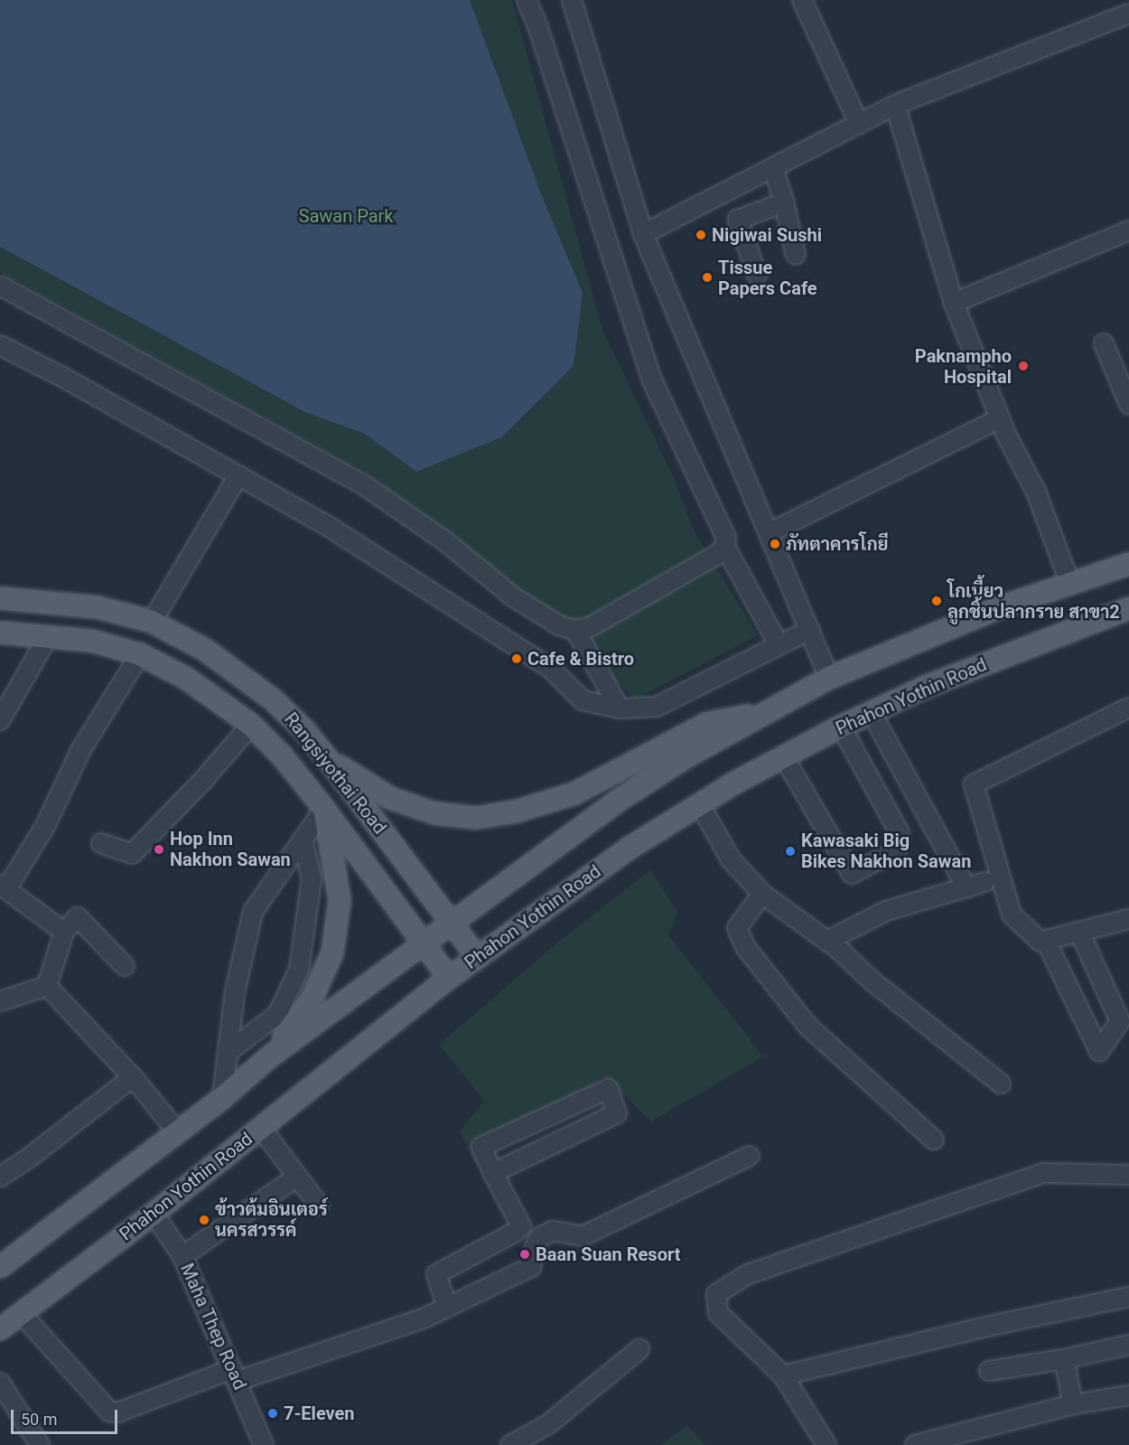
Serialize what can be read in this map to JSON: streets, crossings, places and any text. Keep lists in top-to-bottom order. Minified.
{"streets":{"main road":["Phahon Yothin Road","Rangsiyothai Road"],"street":["Maha Thep Road"]},"crossings":[["Phahon Yothin Road","Rangsiyothai Road"],["Phahon Yothin Road","Maha Thep Road"]],"parks":["Sawan Park"],"places":["Nigiwai Sushi","Tissue Papers Cafe","Paknampho Hospital","ภัทตาคารโกยี","โกเนี้ยว ลูกชิ้นปลากราย สาขา2","Cafe & Bistro","Hop Inn Nakhon Sawan","Kawasaki Big Bikes Nakhon Sawan","ข้าวต้มอินเตอร์ นครสวรรค์","Baan Suan Resort","7-Eleven"],"scale_bar":"50 m"}
